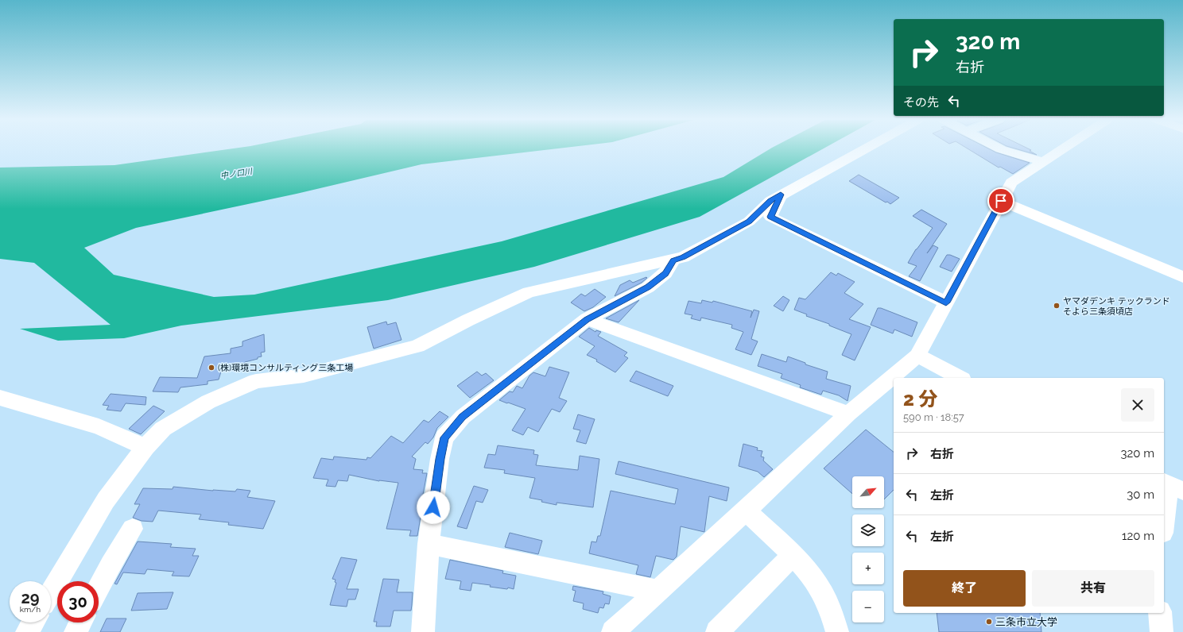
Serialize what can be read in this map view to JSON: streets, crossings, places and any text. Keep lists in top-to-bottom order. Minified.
{"water":["中ノ口川"],"places":["ヤマダデンキ テックランド そよら三条須頃店","(株)環境コンサルティング三条工場","三条市立大学"],"north":"top right","page":{"turn":["320 m","右折"],"then":"その先","heading":["2 分","590 m · 18:57"],"list":[{"name":"右折","value":"320 m"},{"name":"左折","value":"30 m"},{"name":"左折","value":"120 m"}],"map_buttons":["+","−"],"buttons":["終了","共有"],"speed":"29 km/h","limit":"30"}}
